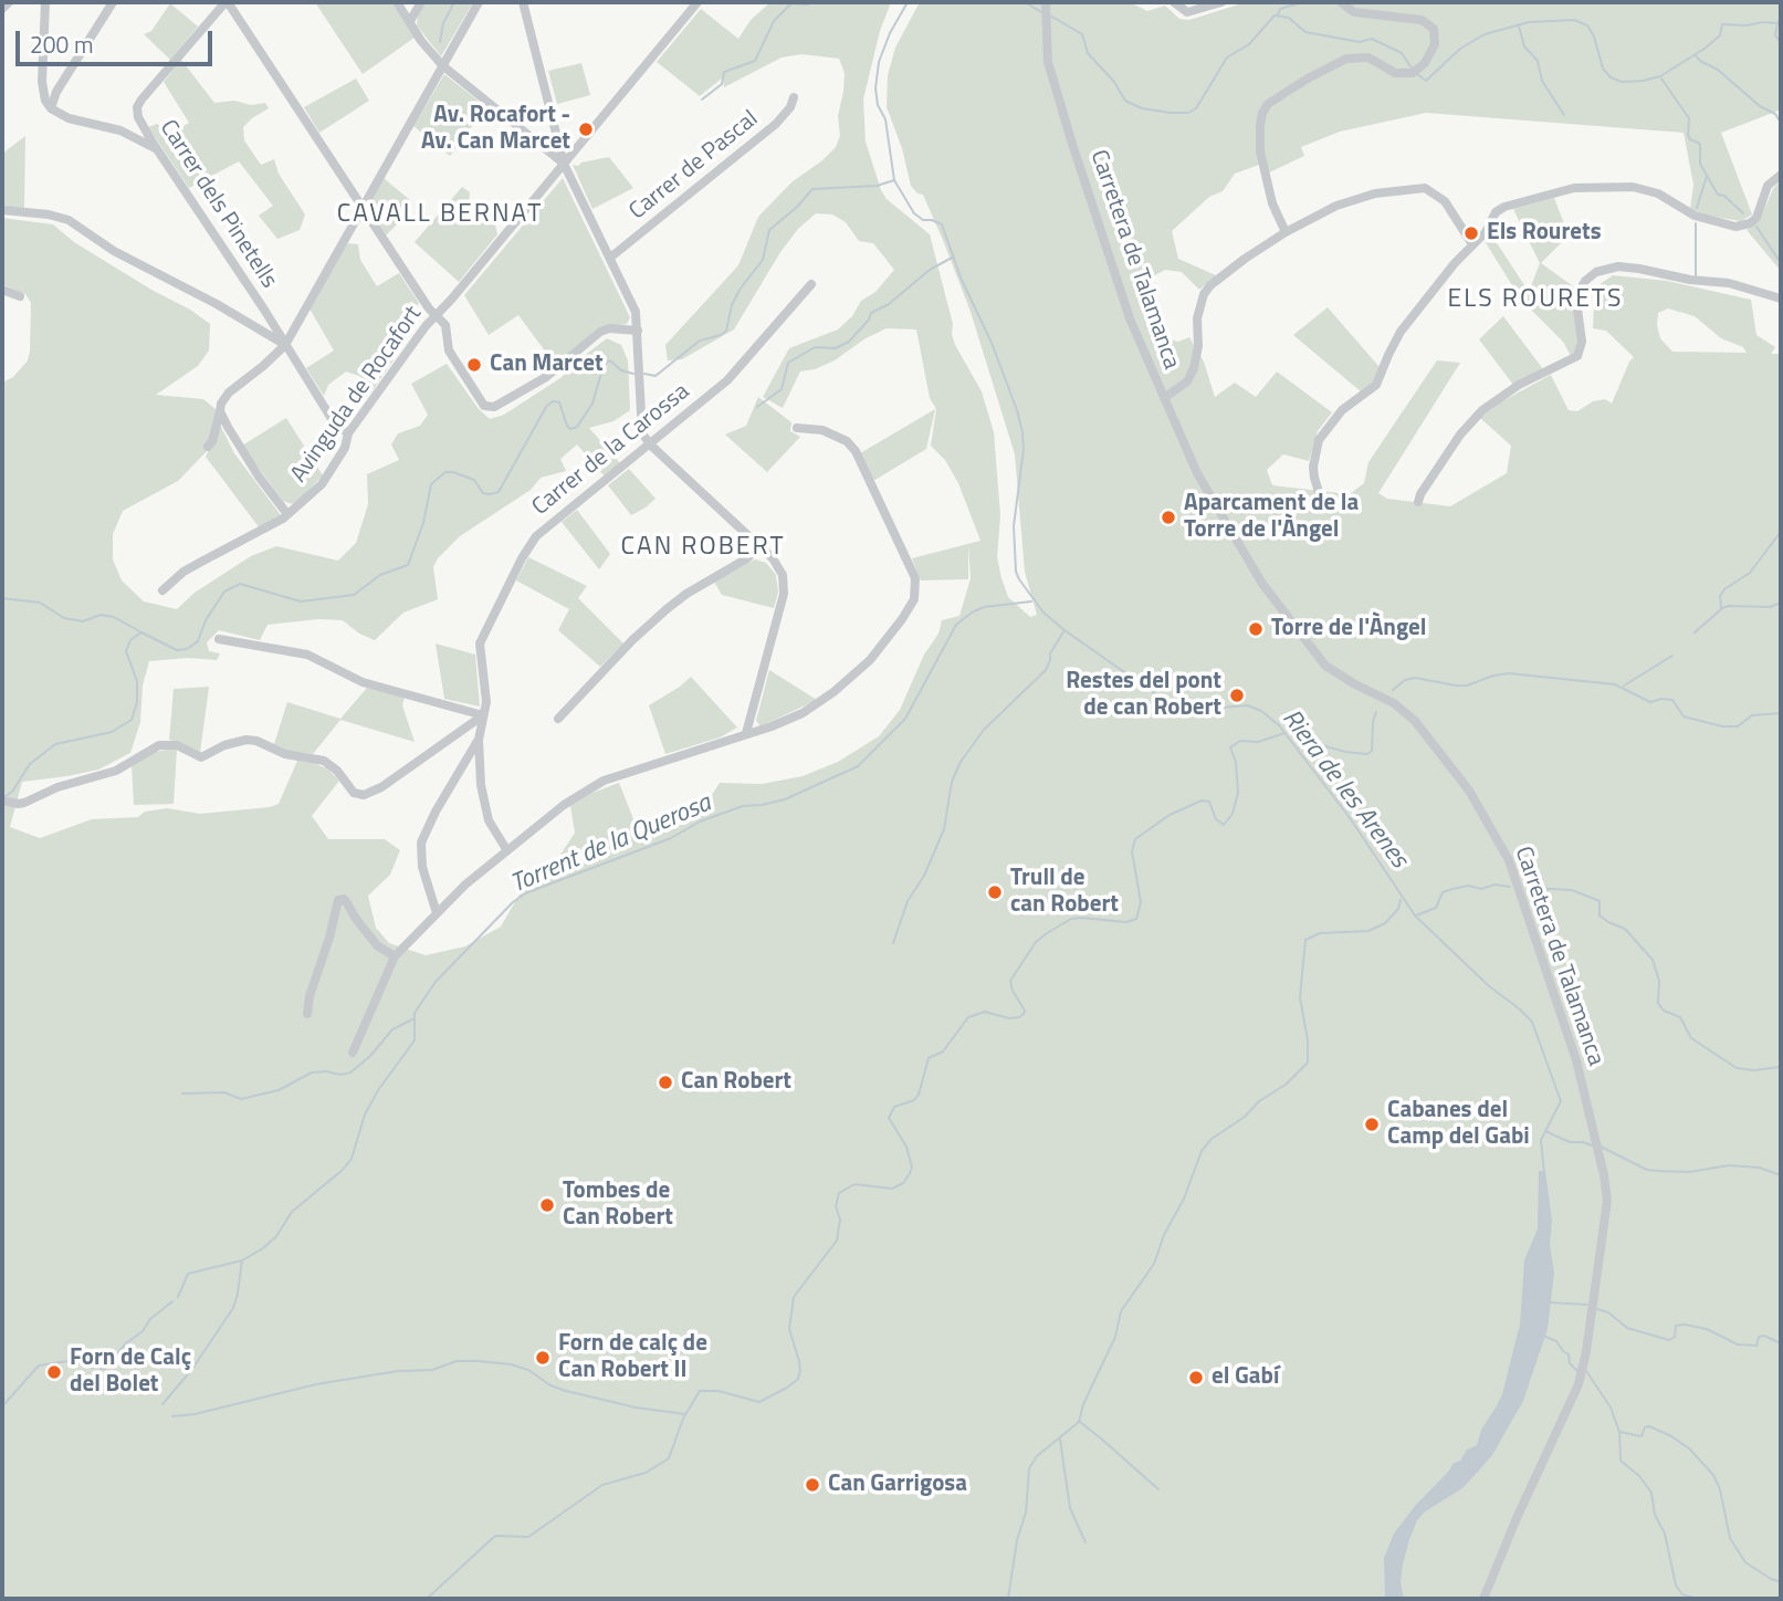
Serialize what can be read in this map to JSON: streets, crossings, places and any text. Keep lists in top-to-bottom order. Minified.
{"streets":{"street":["Carrer de Pascal","Carrer dels Pinetells","Carretera de Talamanca","Avinguda de Rocafort","Carrer de la Carossa"]},"crossings":[["Carrer dels Pinetells","Avinguda de Rocafort"]],"districts":["CAVALL BERNAT","ELS ROURETS","CAN ROBERT"],"water":["Riera de les Arenes","Torrent de la Querosa"],"places":["Av. Rocafort - Av. Can Marcet","Els Rourets","Can Marcet","Aparcament de la Torre de l'Àngel","Torre de l'Àngel","Restes del pont de can Robert","Trull de can Robert","Can Robert","Cabanes del Camp del Gabi","Tombes de Can Robert","Forn de calç de Can Robert II","Forn de Calç del Bolet","el Gabí","Can Garrigosa"],"scale_bar":"200 m"}
